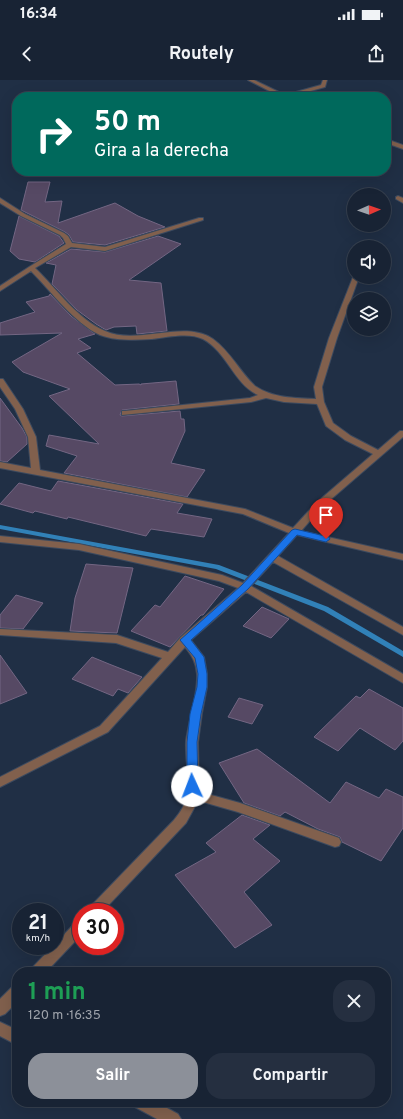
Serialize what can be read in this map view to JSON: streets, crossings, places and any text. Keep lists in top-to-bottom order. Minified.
{"north":"right","page":{"status":"16:34","header":"Routely","turn":["50 m","Gira a la derecha"],"speed":"21 km/h","limit":"30","heading":["1 min","120 m · 16:35"],"buttons":["Salir","Compartir"]}}
